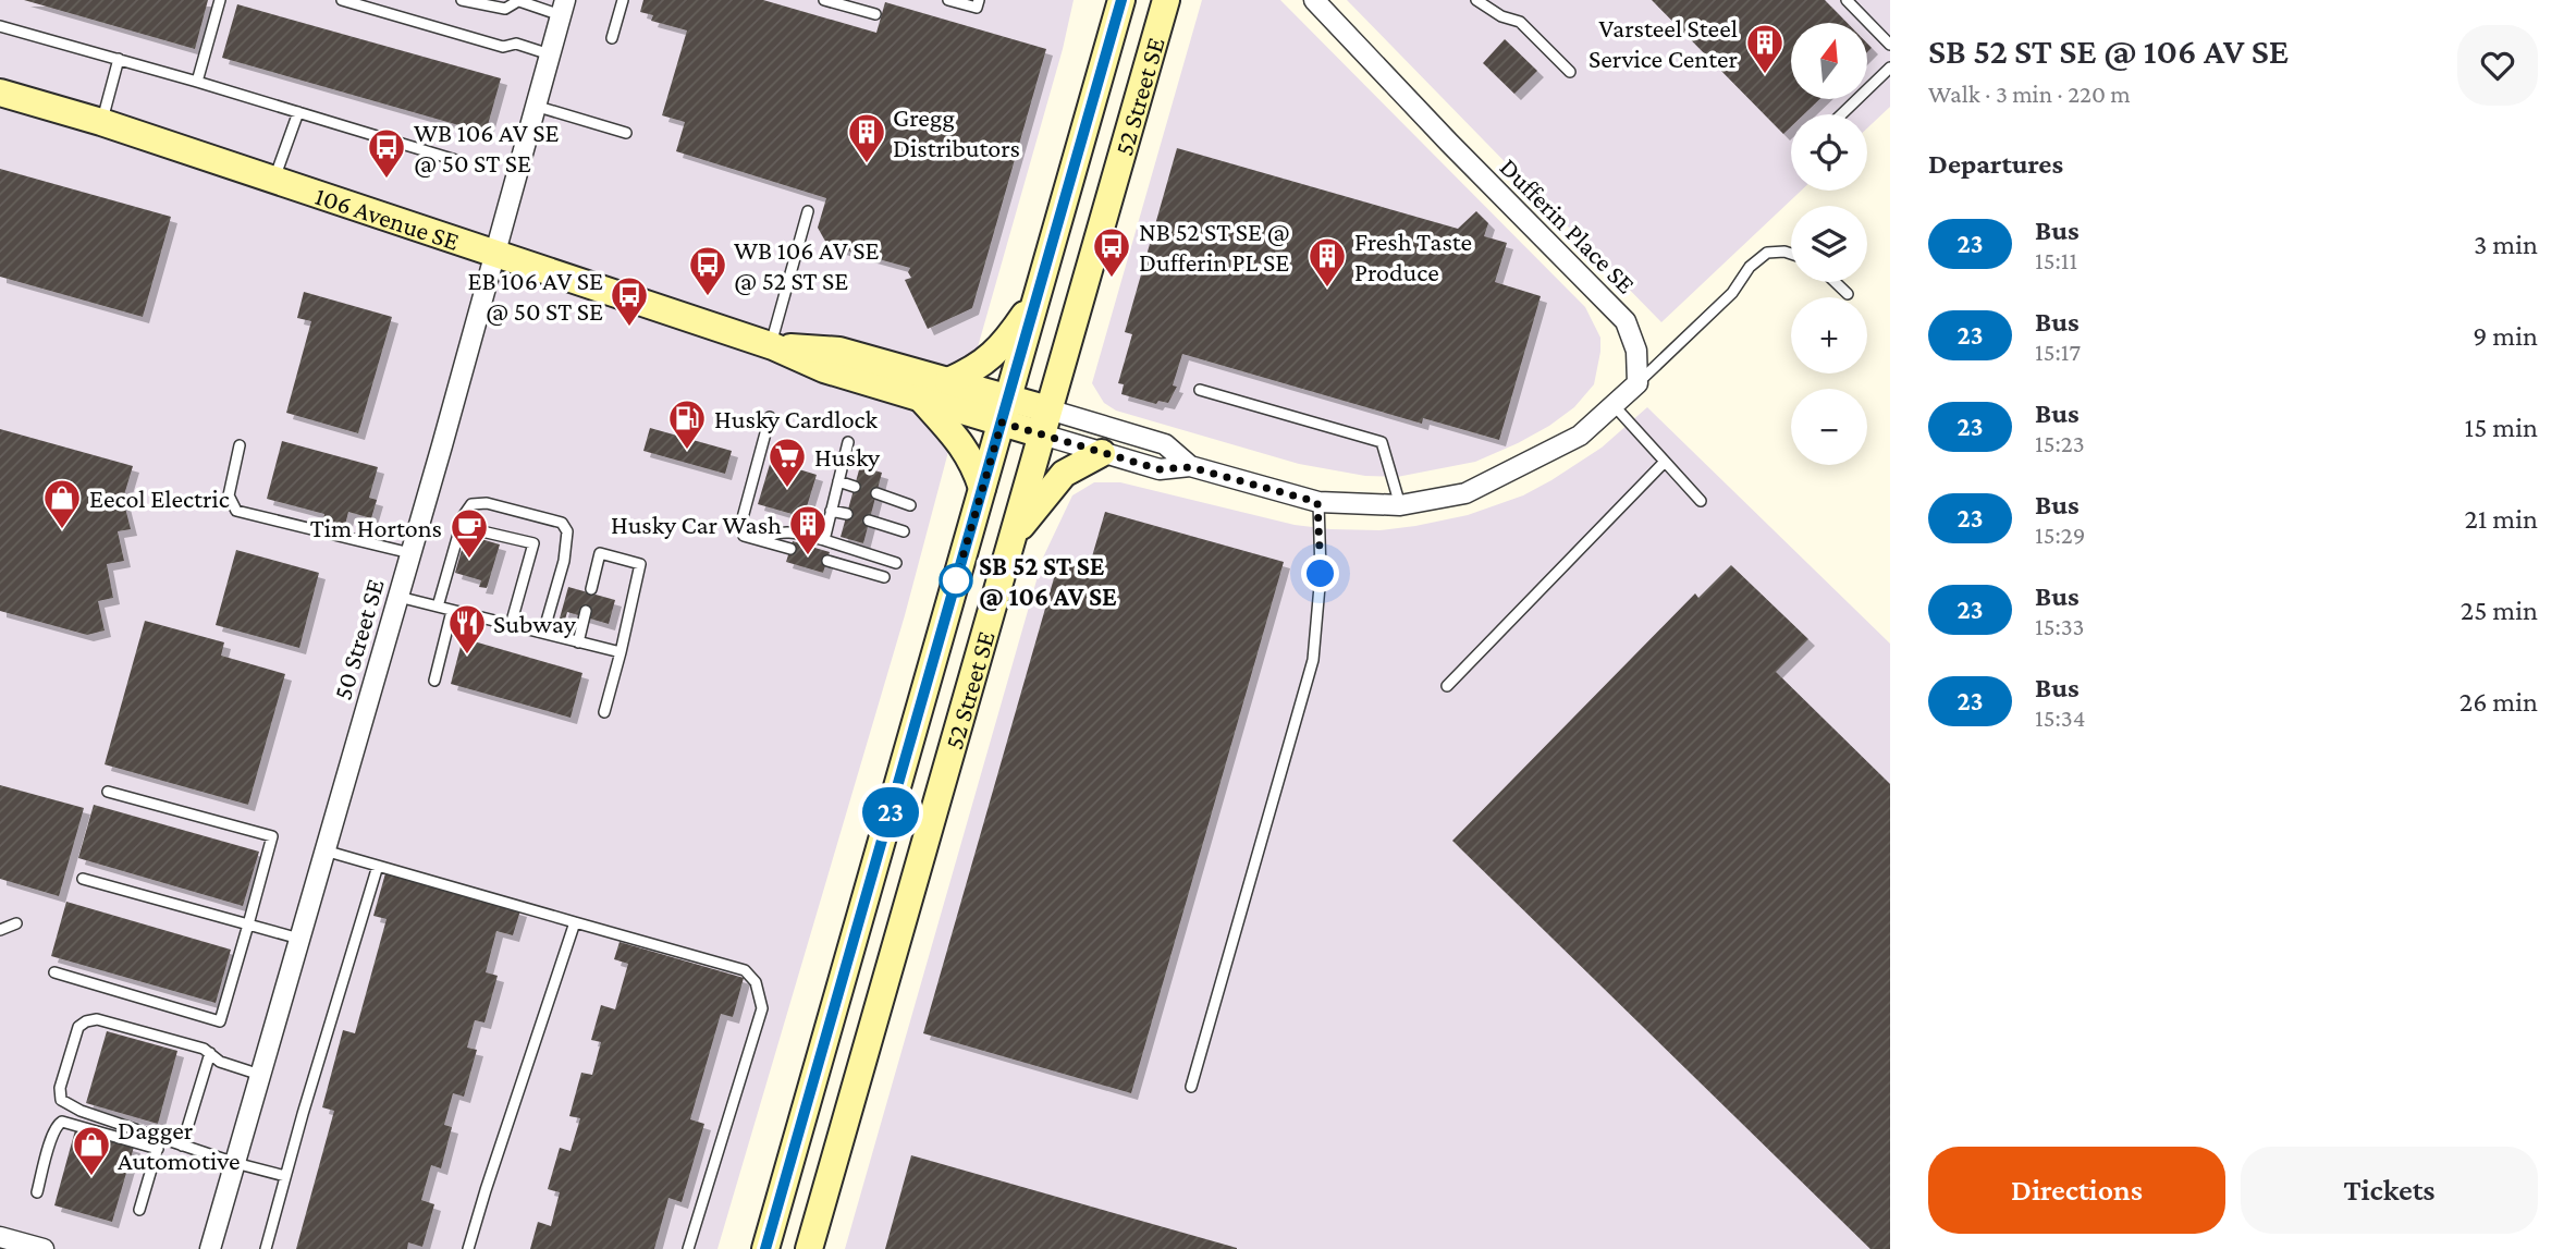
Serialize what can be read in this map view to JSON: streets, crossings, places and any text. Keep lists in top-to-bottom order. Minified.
{"streets":{"main road":["52 Street SE","106 Avenue SE"],"street":["Dufferin Place SE","50 Street SE"]},"crossings":[["52 Street SE","106 Avenue SE"],["106 Avenue SE","50 Street SE"]],"places":{"building":["Varsteel Steel Service Center","Gregg Distributors","Fresh Taste Produce","Husky Car Wash"],"bus stop":["WB 106 AV SE @ 50 ST SE","NB 52 ST SE @ Dufferin PL SE","WB 106 AV SE @ 52 ST SE","EB 106 AV SE @ 50 ST SE"],"fuel station":["Husky Cardlock"],"supermarket":["Husky"],"shop":["Eecol Electric","Dagger Automotive"],"cafe":["Tim Hortons"],"other":["SB 52 ST SE @ 106 AV SE"],"restaurant":["Subway"]},"lines":["bus line 23"],"north":"top","page":{"on_map":"23","heading":[["SB 52 ST SE @ 106 AV SE","Walk · 3 min · 220 m"],"Departures"],"map_buttons":["+","−"],"list":[{"mark":"23","name":"Bus","note":"15:11","value":"3 min"},{"mark":"23","name":"Bus","note":"15:17","value":"9 min"},{"mark":"23","name":"Bus","note":"15:23","value":"15 min"},{"mark":"23","name":"Bus","note":"15:29","value":"21 min"},{"mark":"23","name":"Bus","note":"15:33","value":"25 min"},{"mark":"23","name":"Bus","note":"15:34","value":"26 min"}],"buttons":["Directions","Tickets"]}}
